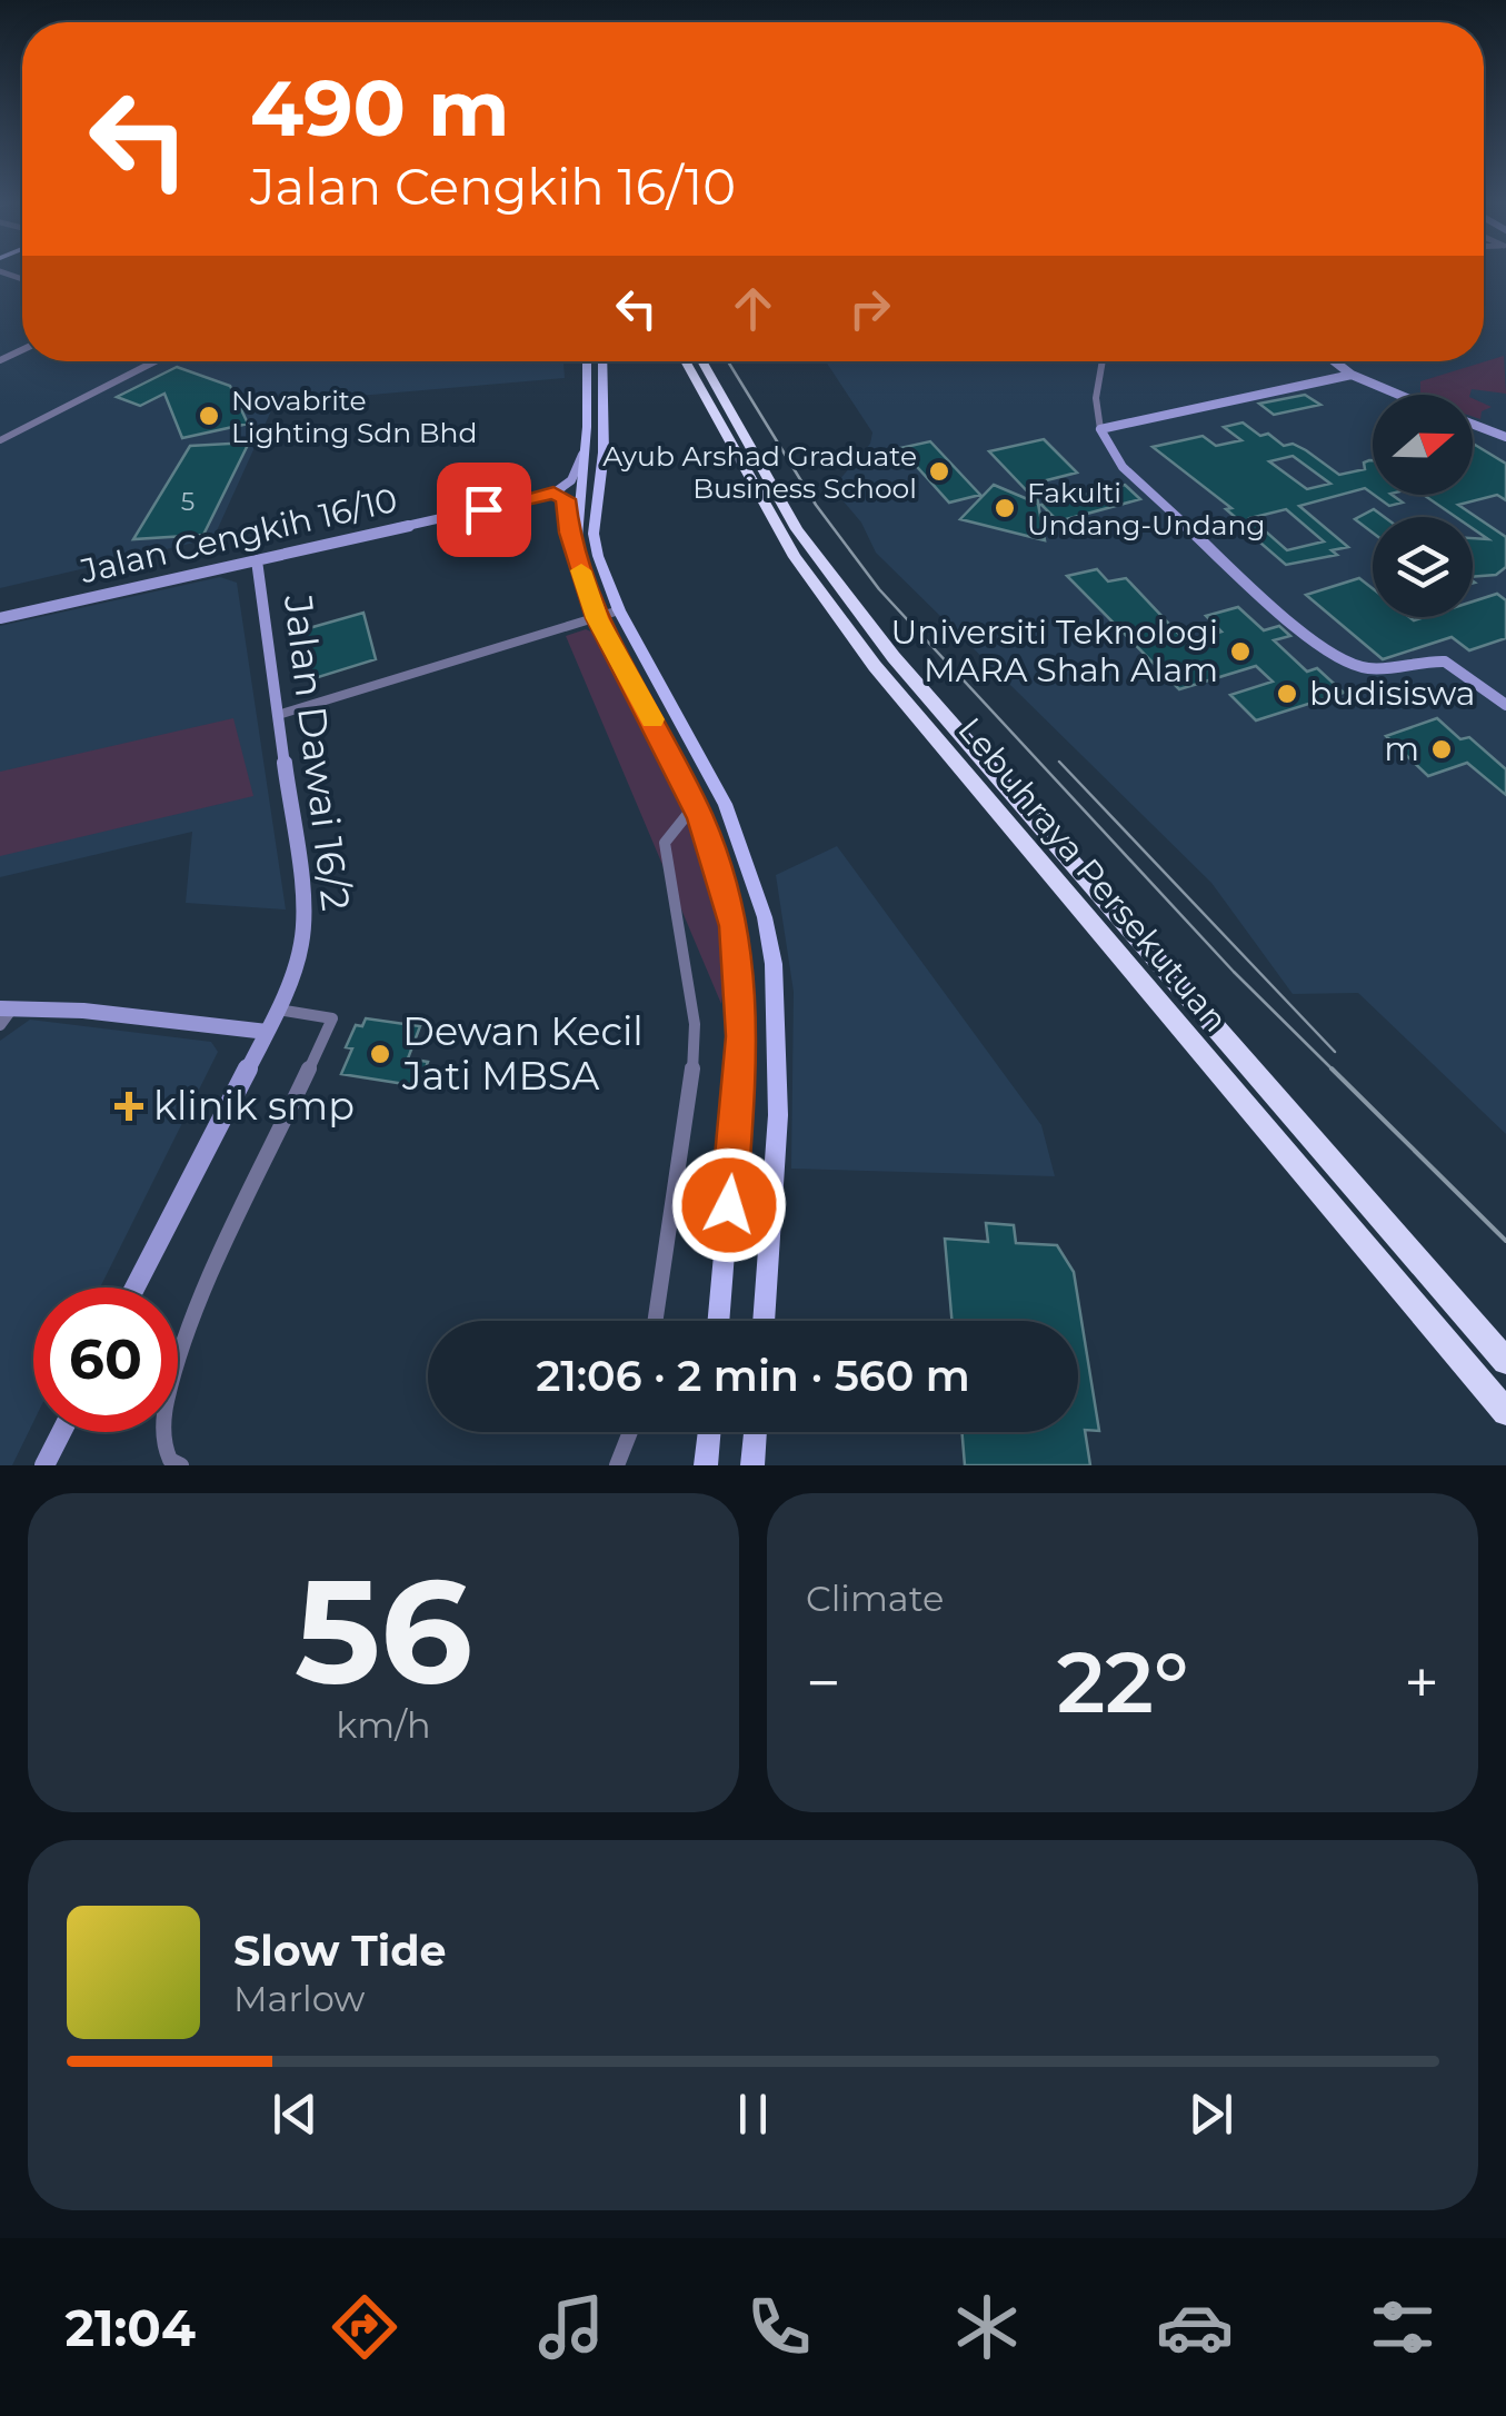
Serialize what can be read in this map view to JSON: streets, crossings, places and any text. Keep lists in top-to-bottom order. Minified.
{"streets":{"highway":["Lebuhraya Persekutuan"],"street":["Jalan Cengkih 16/10","Jalan Dawai 16/2"]},"crossings":[["Jalan Cengkih 16/10","Jalan Dawai 16/2"]],"places":{"other":["Novabrite Lighting Sdn Bhd","Ayub Arshad Graduate Business School","Fakulti Undang-Undang","Universiti Teknologi MARA Shah Alam","budisiswa","m","Dewan Kecil Jati MBSA"],"health":["klinik smp"]},"house_numbers":["5"],"north":"right","page":{"turn":["490 m","Jalan Cengkih 16/10"],"limit":"60","trip":"21:06 · 2 min · 560 m","tile":[["56","km/h"],"Climate"],"heat":["−","22°","+"],"song":["Slow Tide","Marlow"],"tabs":"21:04"}}
